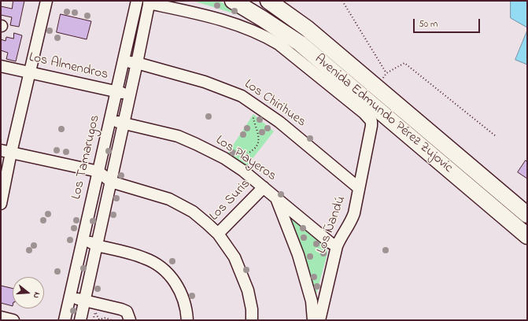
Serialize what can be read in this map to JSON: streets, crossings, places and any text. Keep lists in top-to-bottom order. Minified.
{"streets":{"highway":["Avenida Edmundo Pérez Zujovic"],"street":["Los Almendros","Los Chirihues","Los Tamarugos","Los Playeros","Los Suris","Los Ñandú"]},"crossings":[["Los Almendros","Los Tamarugos"],["Los Chirihues","Los Tamarugos"],["Los Chirihues","Los Ñandú"],["Los Tamarugos","Los Playeros"],["Los Playeros","Los Suris"],["Los Playeros","Los Ñandú"]],"scale_bar":"50 m","north":"right"}
